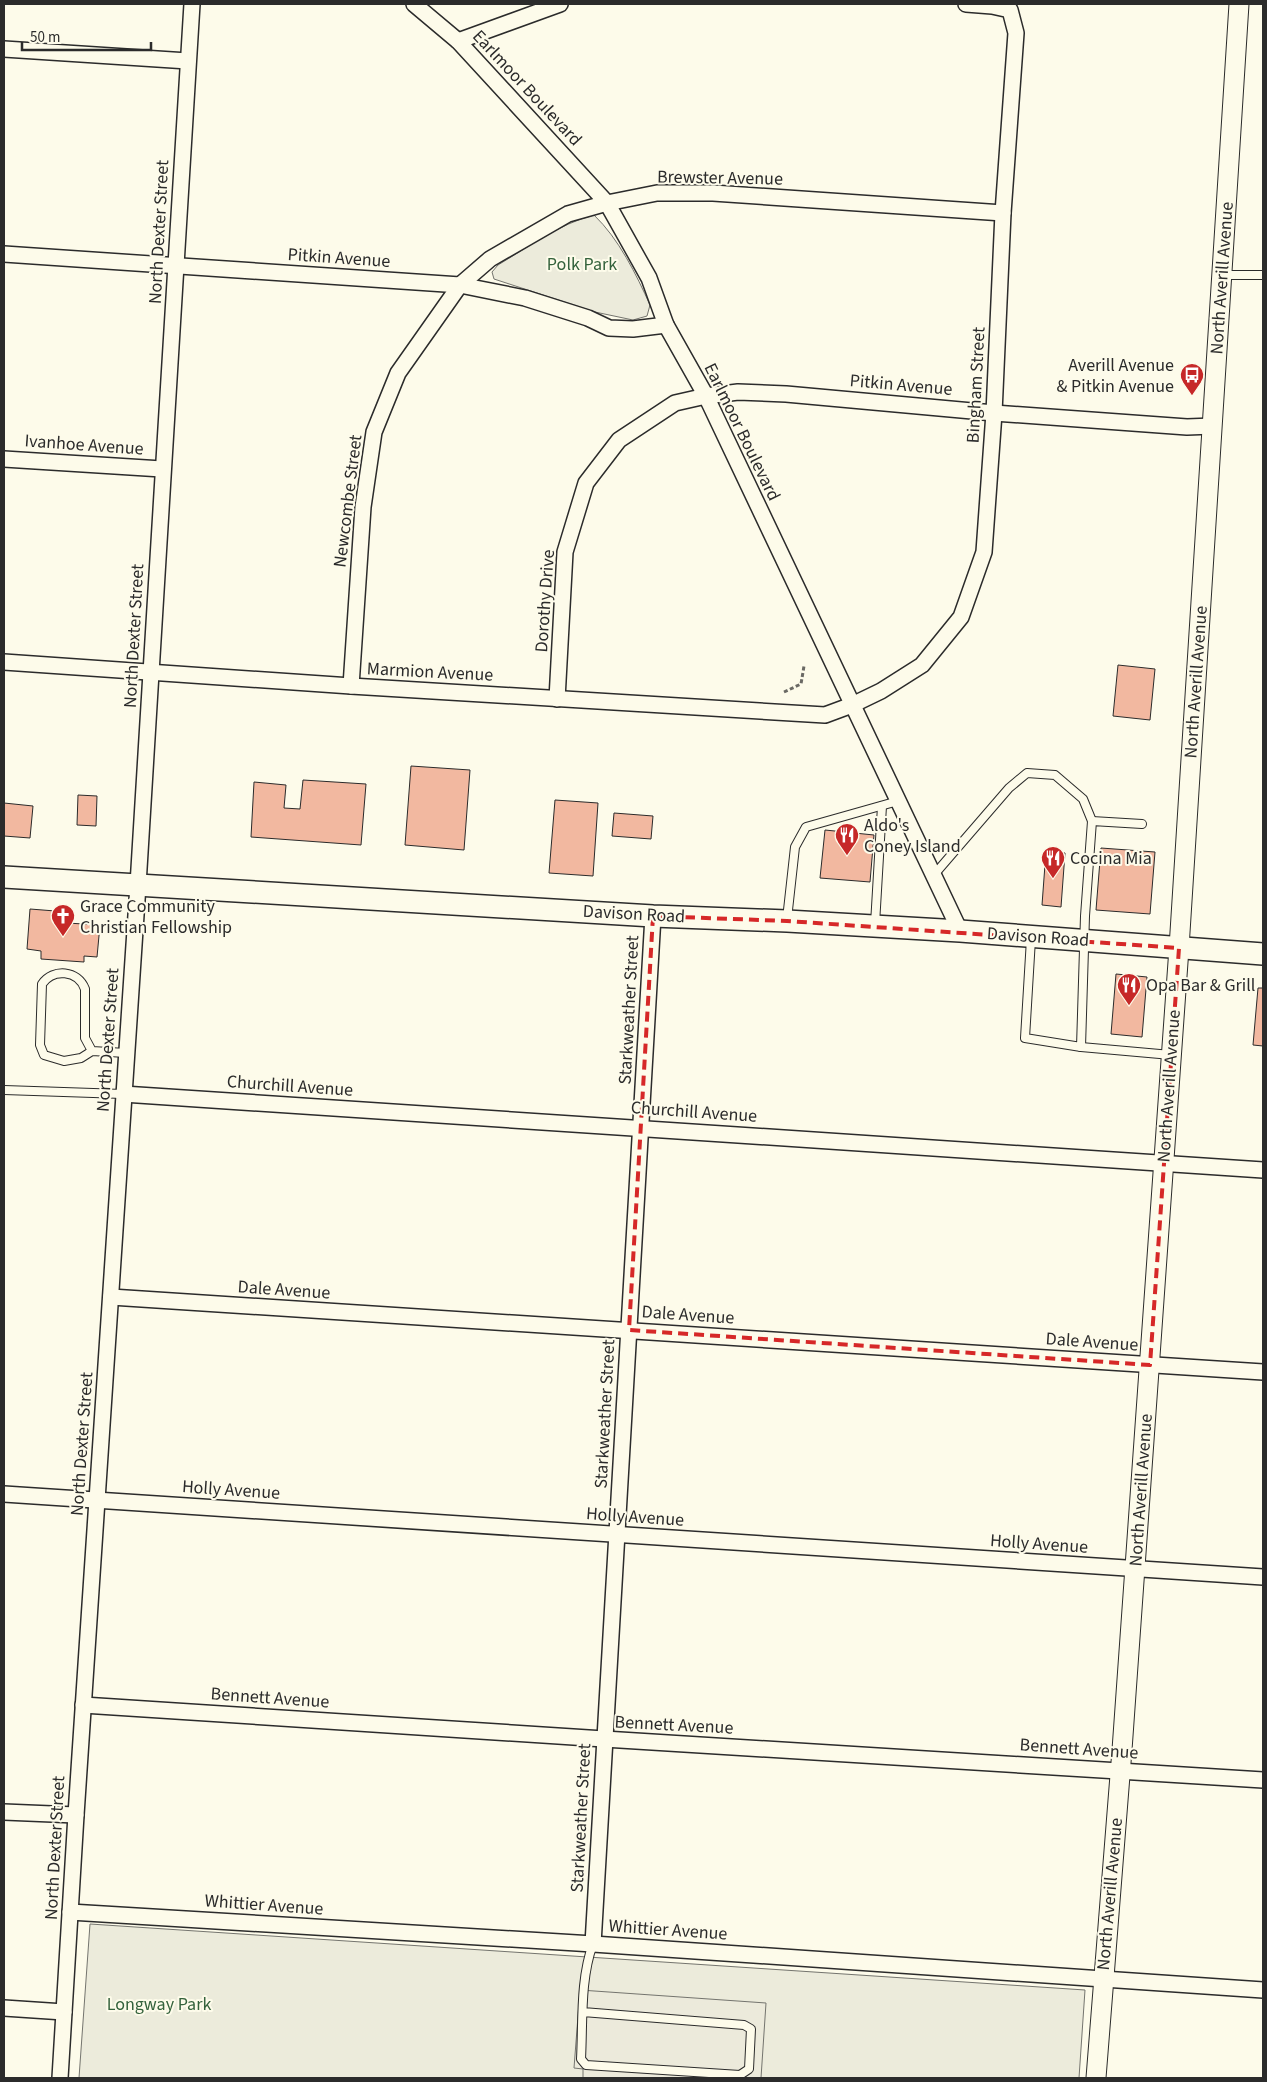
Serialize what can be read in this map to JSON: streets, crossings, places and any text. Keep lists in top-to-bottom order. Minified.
{"streets":{"main road":["Davison Road"],"street":["Earlmoor Boulevard","Brewster Avenue","North Dexter Street","Pitkin Avenue","North Averill Avenue","Bingham Street","Ivanhoe Avenue","Newcombe Street","Dorothy Drive","Marmion Avenue","Starkweather Street","Churchill Avenue","Dale Avenue","Holly Avenue","Bennett Avenue","Whittier Avenue"]},"crossings":[["Earlmoor Boulevard","Brewster Avenue"],["Earlmoor Boulevard","Pitkin Avenue"],["Earlmoor Boulevard","Bingham Street"],["Earlmoor Boulevard","Dorothy Drive"],["Earlmoor Boulevard","Marmion Avenue"],["Earlmoor Boulevard","Davison Road"],["Brewster Avenue","Pitkin Avenue"],["Brewster Avenue","Bingham Street"],["Brewster Avenue","Newcombe Street"],["North Dexter Street","Pitkin Avenue"],["North Dexter Street","Ivanhoe Avenue"],["North Dexter Street","Marmion Avenue"],["North Dexter Street","Davison Road"],["North Dexter Street","Churchill Avenue"],["North Dexter Street","Dale Avenue"],["North Dexter Street","Holly Avenue"],["North Dexter Street","Bennett Avenue"],["North Dexter Street","Whittier Avenue"],["Pitkin Avenue","North Averill Avenue"],["Pitkin Avenue","Bingham Street"],["Pitkin Avenue","Newcombe Street"],["Pitkin Avenue","Dorothy Drive"],["North Averill Avenue","Davison Road"],["North Averill Avenue","Churchill Avenue"],["North Averill Avenue","Dale Avenue"],["North Averill Avenue","Holly Avenue"],["North Averill Avenue","Bennett Avenue"],["North Averill Avenue","Whittier Avenue"],["Bingham Street","Marmion Avenue"],["Newcombe Street","Marmion Avenue"],["Dorothy Drive","Marmion Avenue"],["Davison Road","Starkweather Street"],["Starkweather Street","Churchill Avenue"],["Starkweather Street","Dale Avenue"],["Starkweather Street","Holly Avenue"],["Starkweather Street","Bennett Avenue"],["Starkweather Street","Whittier Avenue"]],"parks":["Polk Park","Longway Park"],"places":{"bus stop":["Averill Avenue & Pitkin Avenue"],"restaurant":["Aldo's Coney Island","Cocina Mia","Opa Bar & Grill"],"church":["Grace Community Christian Fellowship"]},"scale_bar":"50 m"}
